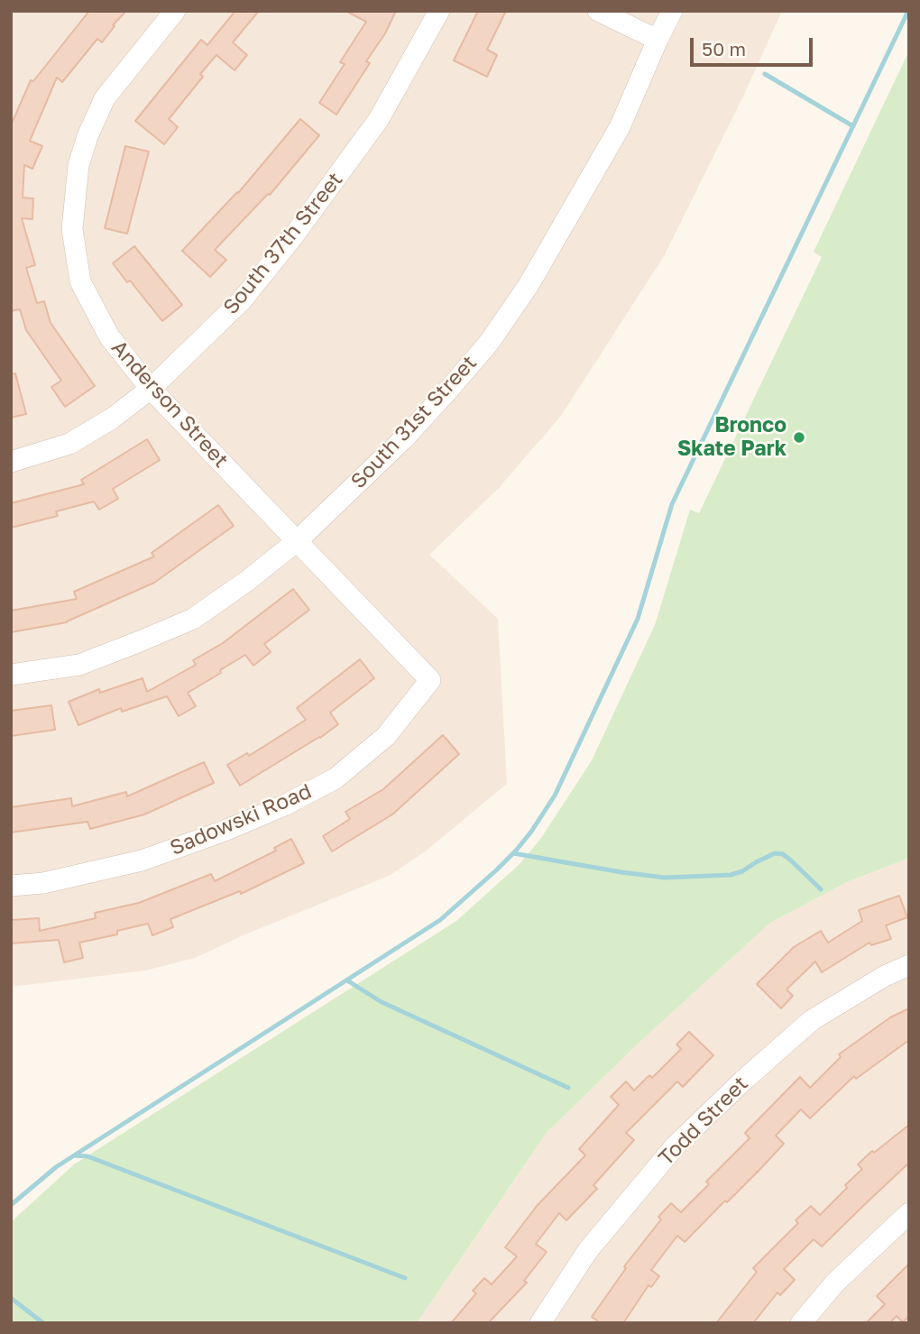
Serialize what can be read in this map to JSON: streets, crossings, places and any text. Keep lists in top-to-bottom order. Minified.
{"streets":{"street":["South 37th Street","Anderson Street","South 31st Street","Sadowski Road","Todd Street"]},"crossings":[["South 37th Street","Anderson Street"],["Anderson Street","South 31st Street"],["Anderson Street","Sadowski Road"]],"places":["Bronco Skate Park"],"scale_bar":"50 m"}
